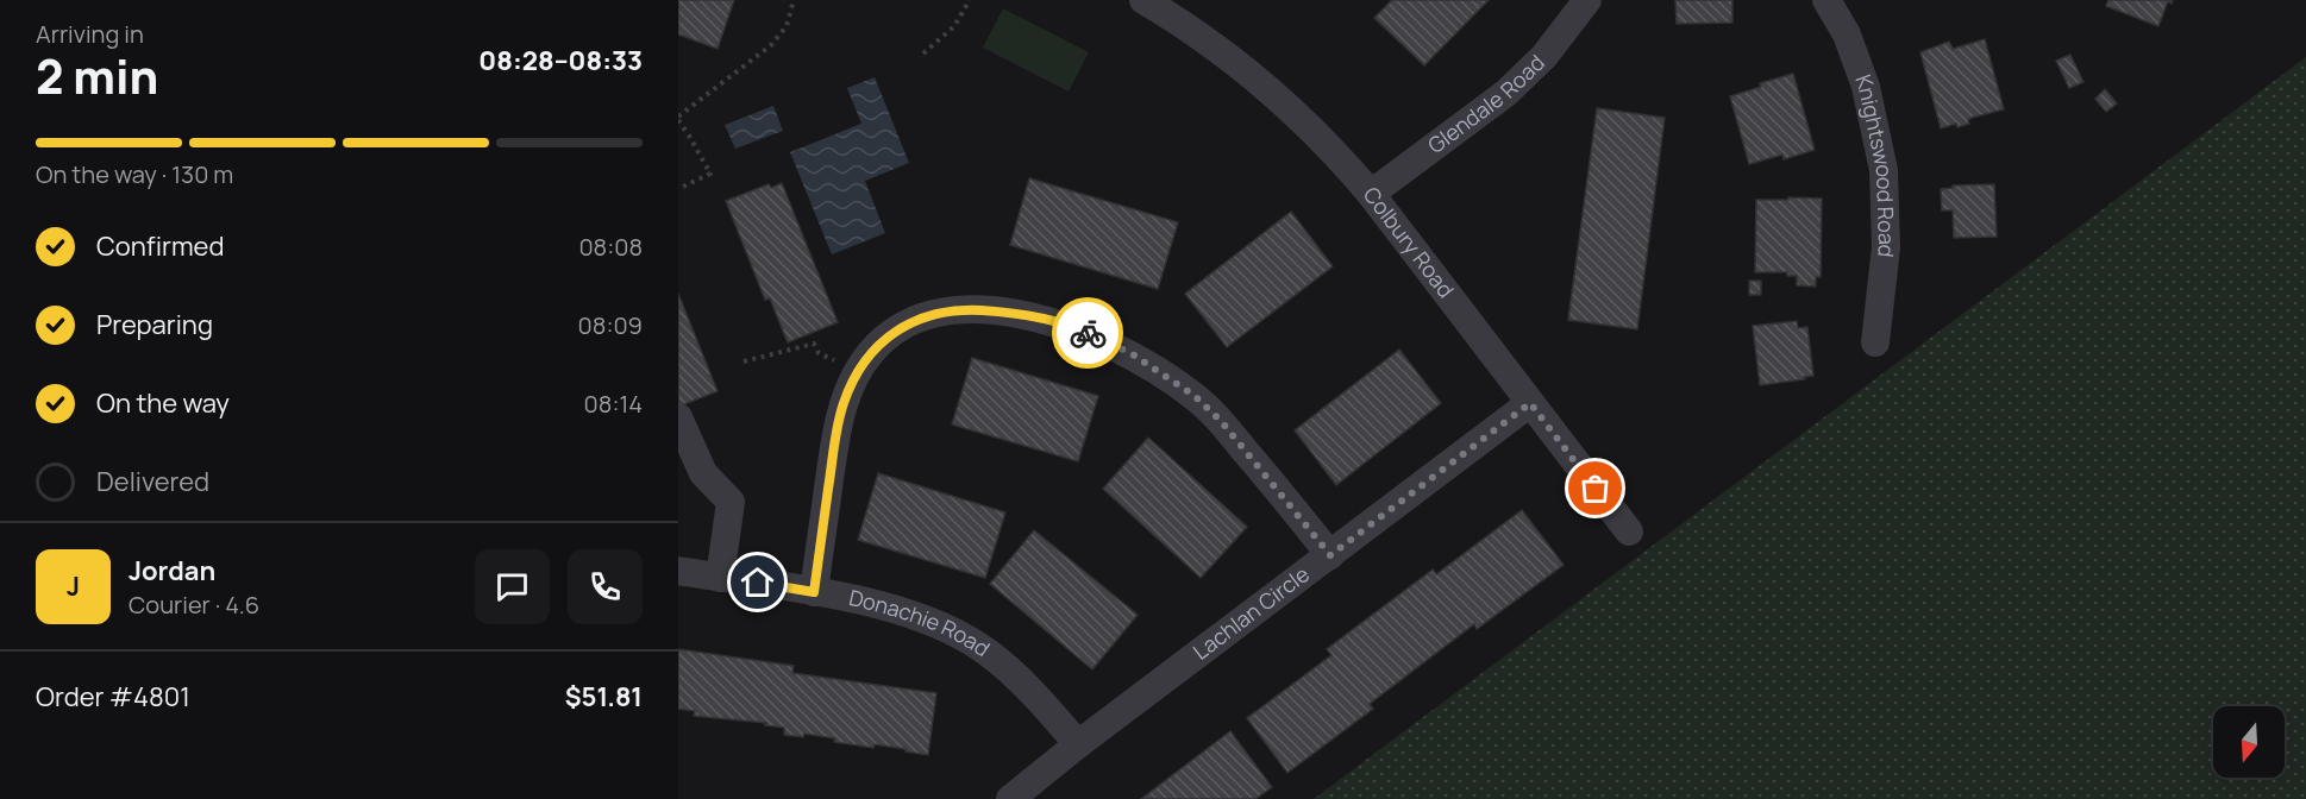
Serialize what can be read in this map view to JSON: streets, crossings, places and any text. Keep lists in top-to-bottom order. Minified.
{"streets":{"street":["Glendale Road","Knightswood Road","Colbury Road","Lachlan Circle","Donachie Road"]},"crossings":[["Glendale Road","Colbury Road"],["Colbury Road","Lachlan Circle"],["Lachlan Circle","Donachie Road"]],"north":"bottom","page":{"heading":["2 min","Arriving in","08:28–08:33"],"panel":["Jordan","Courier · 4.6","Order #4801","$51.81"],"bar":"On the way · 130 m","list":[["Confirmed","08:08"],["Preparing","08:09"],["On the way","08:14"],"Delivered"],"round":"J"}}
